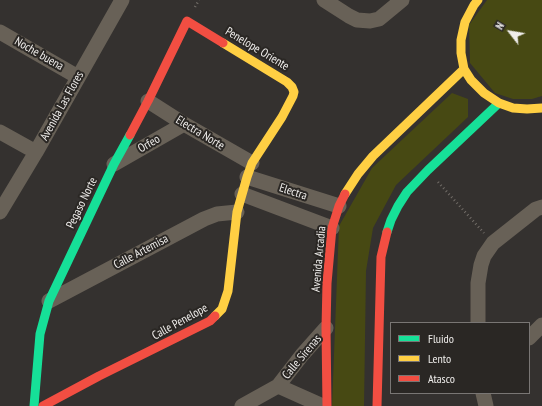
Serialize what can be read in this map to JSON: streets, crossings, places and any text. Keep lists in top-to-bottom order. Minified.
{"streets":{"street":["Penelope Oriente","Noche buena","Avenida Las Flores","Electra Norte","Orfeo","Electra","Pegaso Norte","Calle Artemisa","Avenida Arcadia","Calle Penelope","Calle Sirenas"]},"crossings":[["Penelope Oriente","Electra Norte"],["Penelope Oriente","Electra"],["Penelope Oriente","Pegaso Norte"],["Penelope Oriente","Calle Penelope"],["Noche buena","Avenida Las Flores"],["Electra Norte","Orfeo"],["Electra Norte","Electra"],["Electra Norte","Pegaso Norte"],["Orfeo","Pegaso Norte"],["Electra","Avenida Arcadia"],["Pegaso Norte","Calle Artemisa"],["Calle Artemisa","Calle Penelope"],["Avenida Arcadia","Calle Sirenas"]],"legend":["Fluido","Lento","Atasco"],"north":"top left"}
